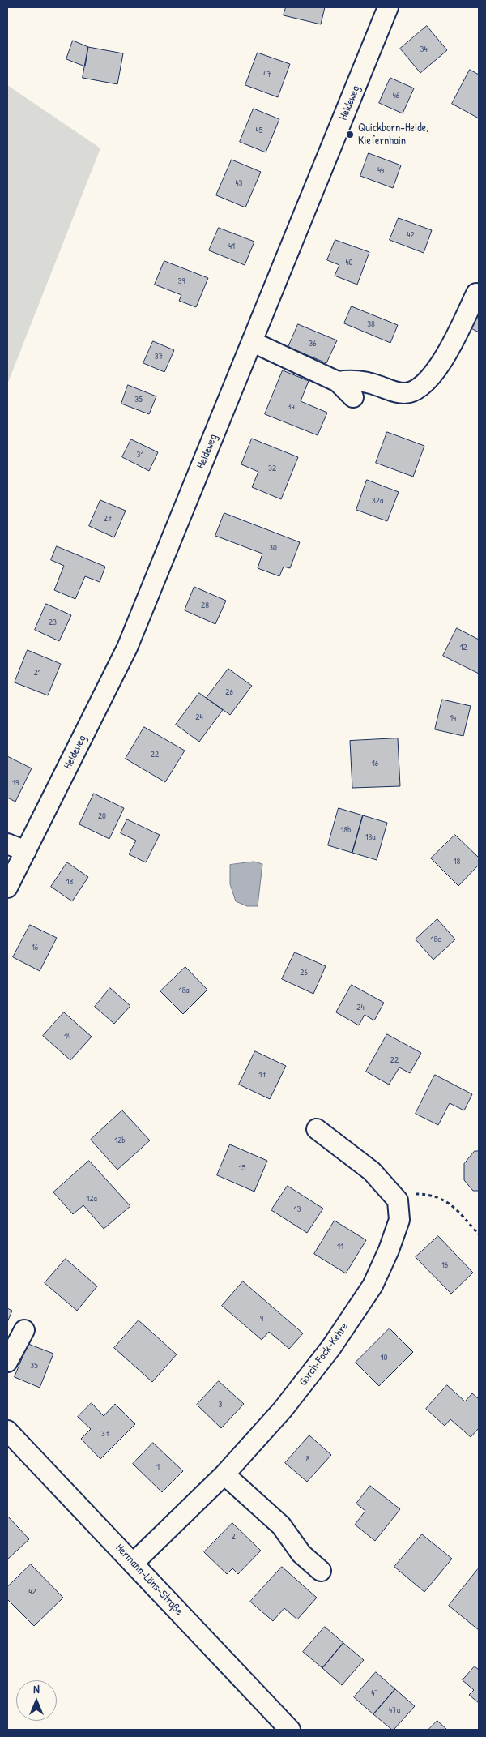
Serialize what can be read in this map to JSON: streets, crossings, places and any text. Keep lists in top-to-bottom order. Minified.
{"streets":{"street":["Heideweg","Gorch-Fock-Kehre","Hermann-Löns-Straße"]},"crossings":[["Gorch-Fock-Kehre","Hermann-Löns-Straße"]],"places":["Quickborn-Heide, Kiefernhain"],"house_numbers":["34","47","46","45","44","43","42","41","40","39","38","36","37","35","34","31","32","32a","27","30","28","23","12","21","26","24","14","22","16","19","20","18b","18a","18","18","18c","16","26","18a","24","14","22","17","12b","15","12a","13","11","16","9","10","35","3","37","8","1","2","42","47","47a"],"north":"top"}
